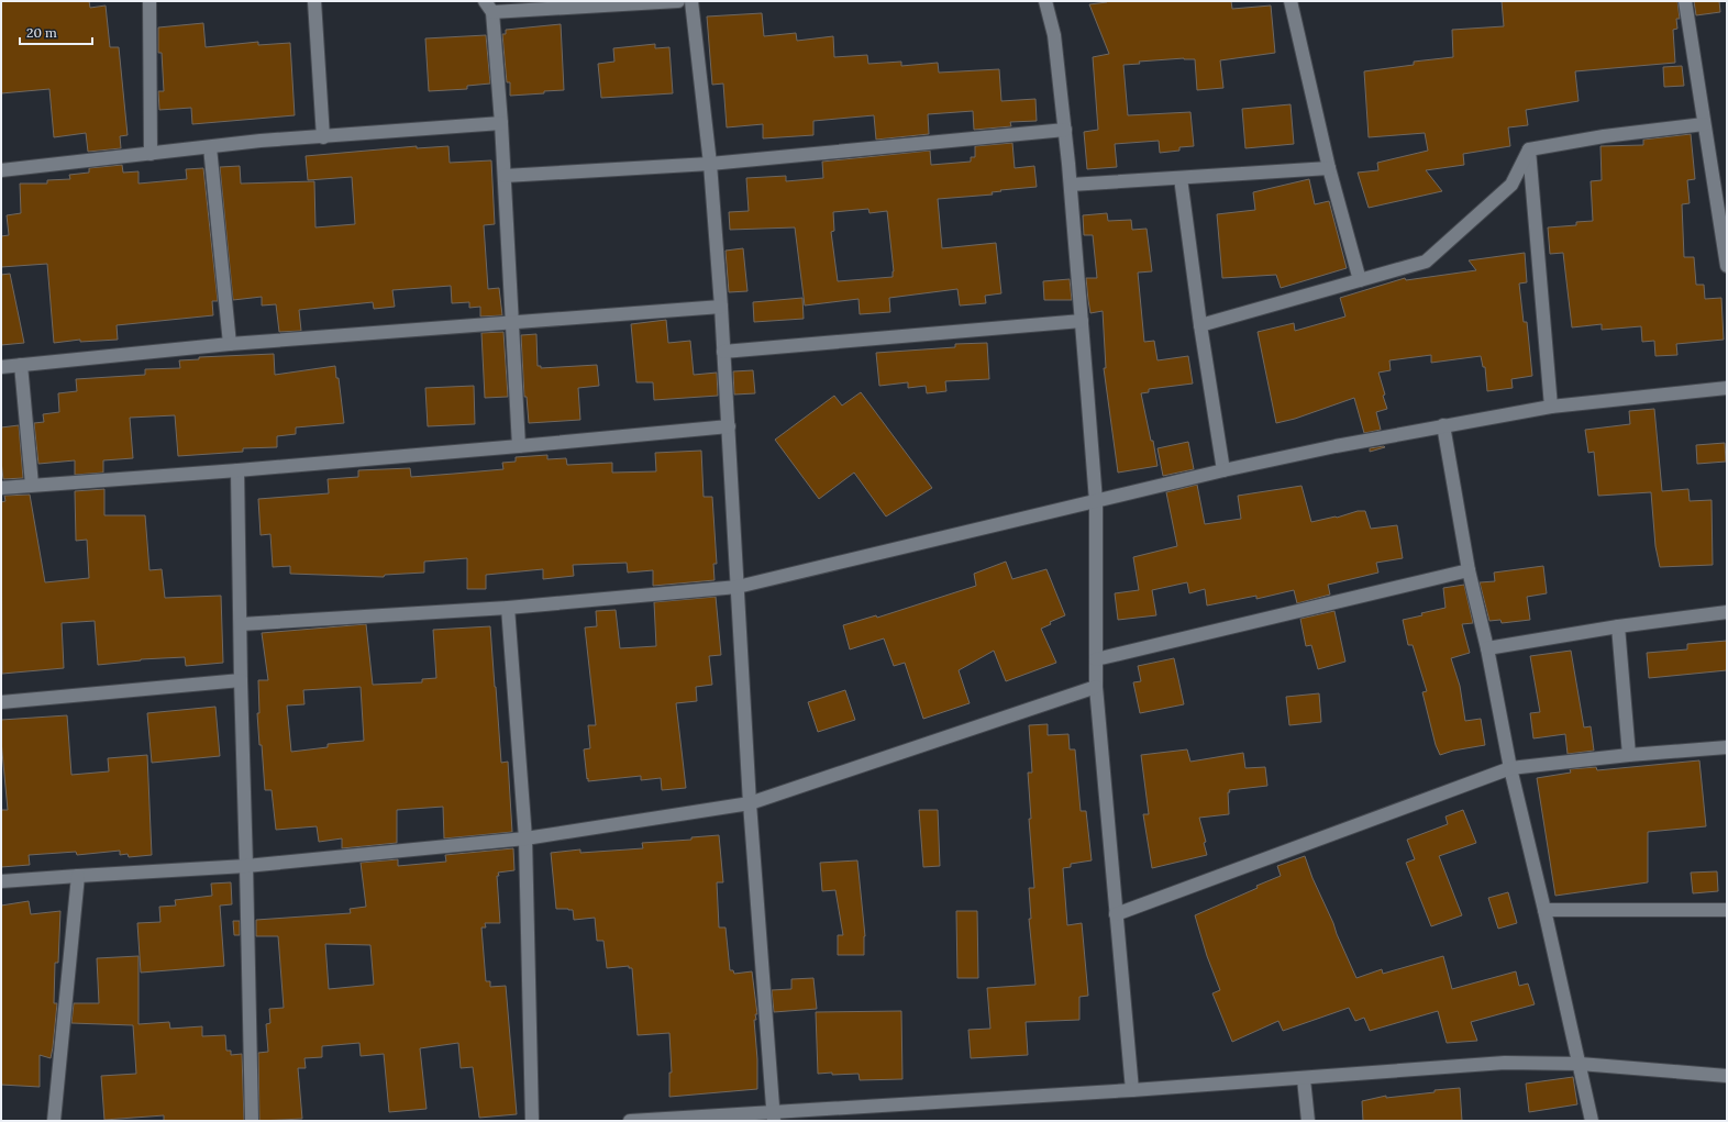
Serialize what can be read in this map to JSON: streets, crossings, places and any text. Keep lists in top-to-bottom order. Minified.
{"scale_bar":"20 m"}
